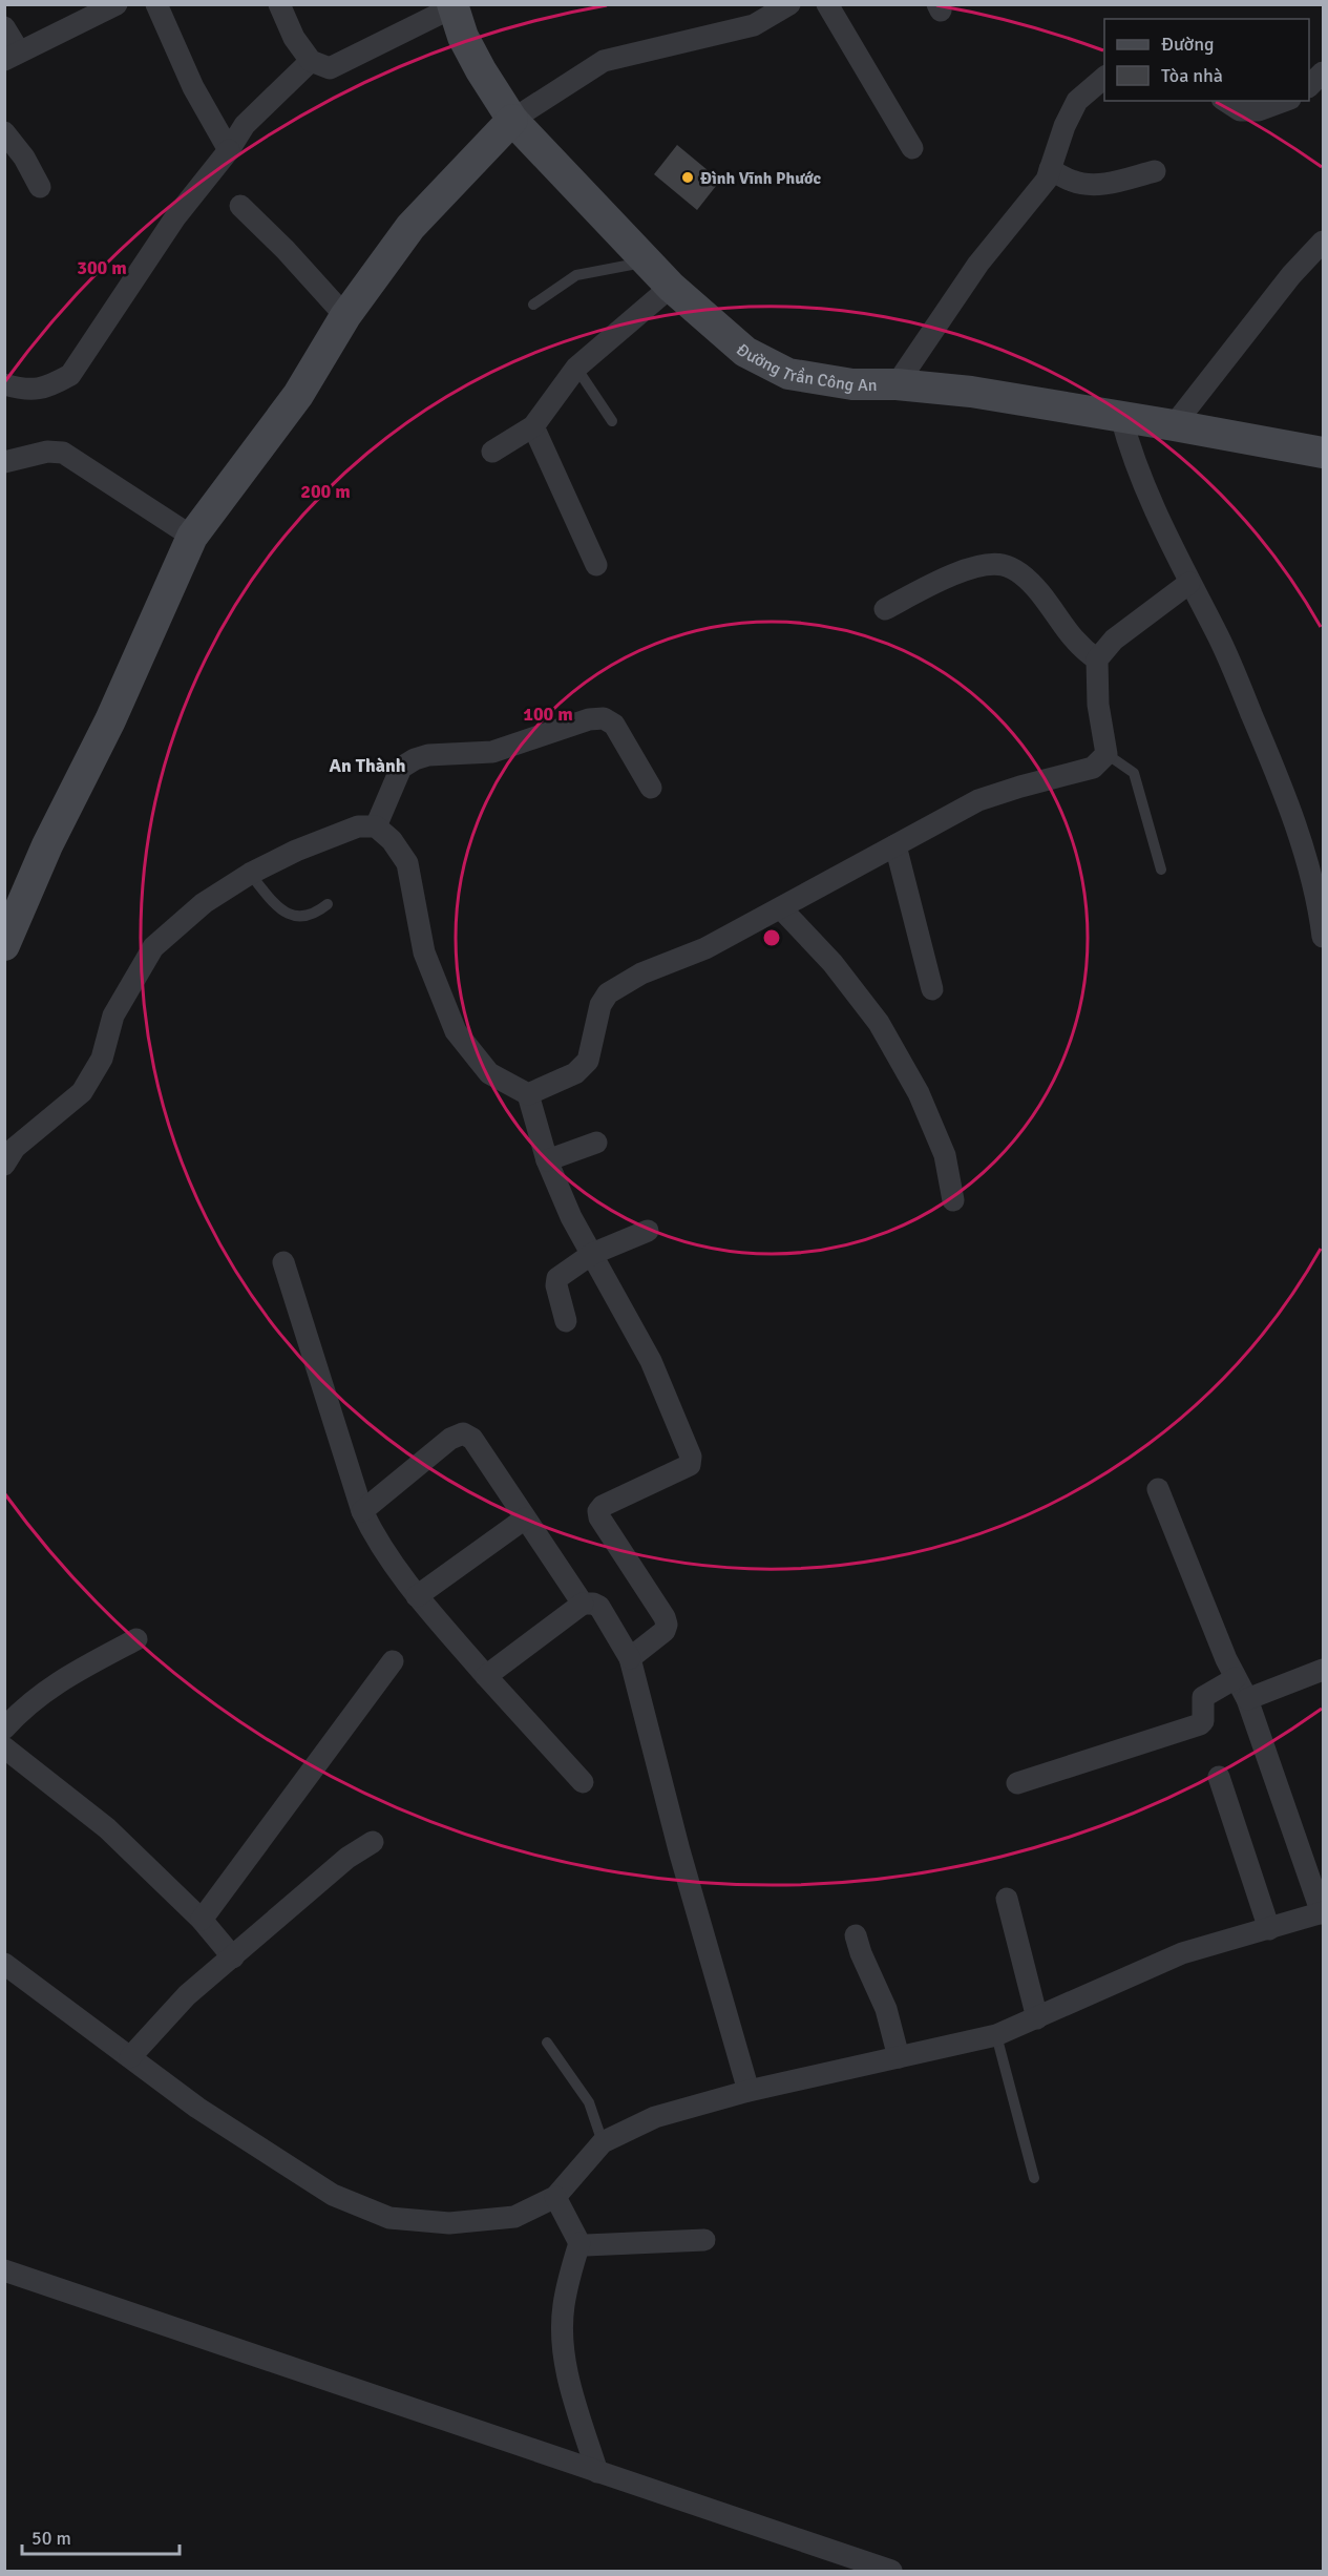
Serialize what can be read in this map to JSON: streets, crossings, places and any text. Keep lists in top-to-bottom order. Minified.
{"streets":{"street":["Đường Trần Công An"]},"districts":["An Thành"],"places":["Đình Vĩnh Phước"],"legend":["Đường","Tòa nhà"],"scale_bar":"50 m","rings":["300 m","200 m","100 m"]}
